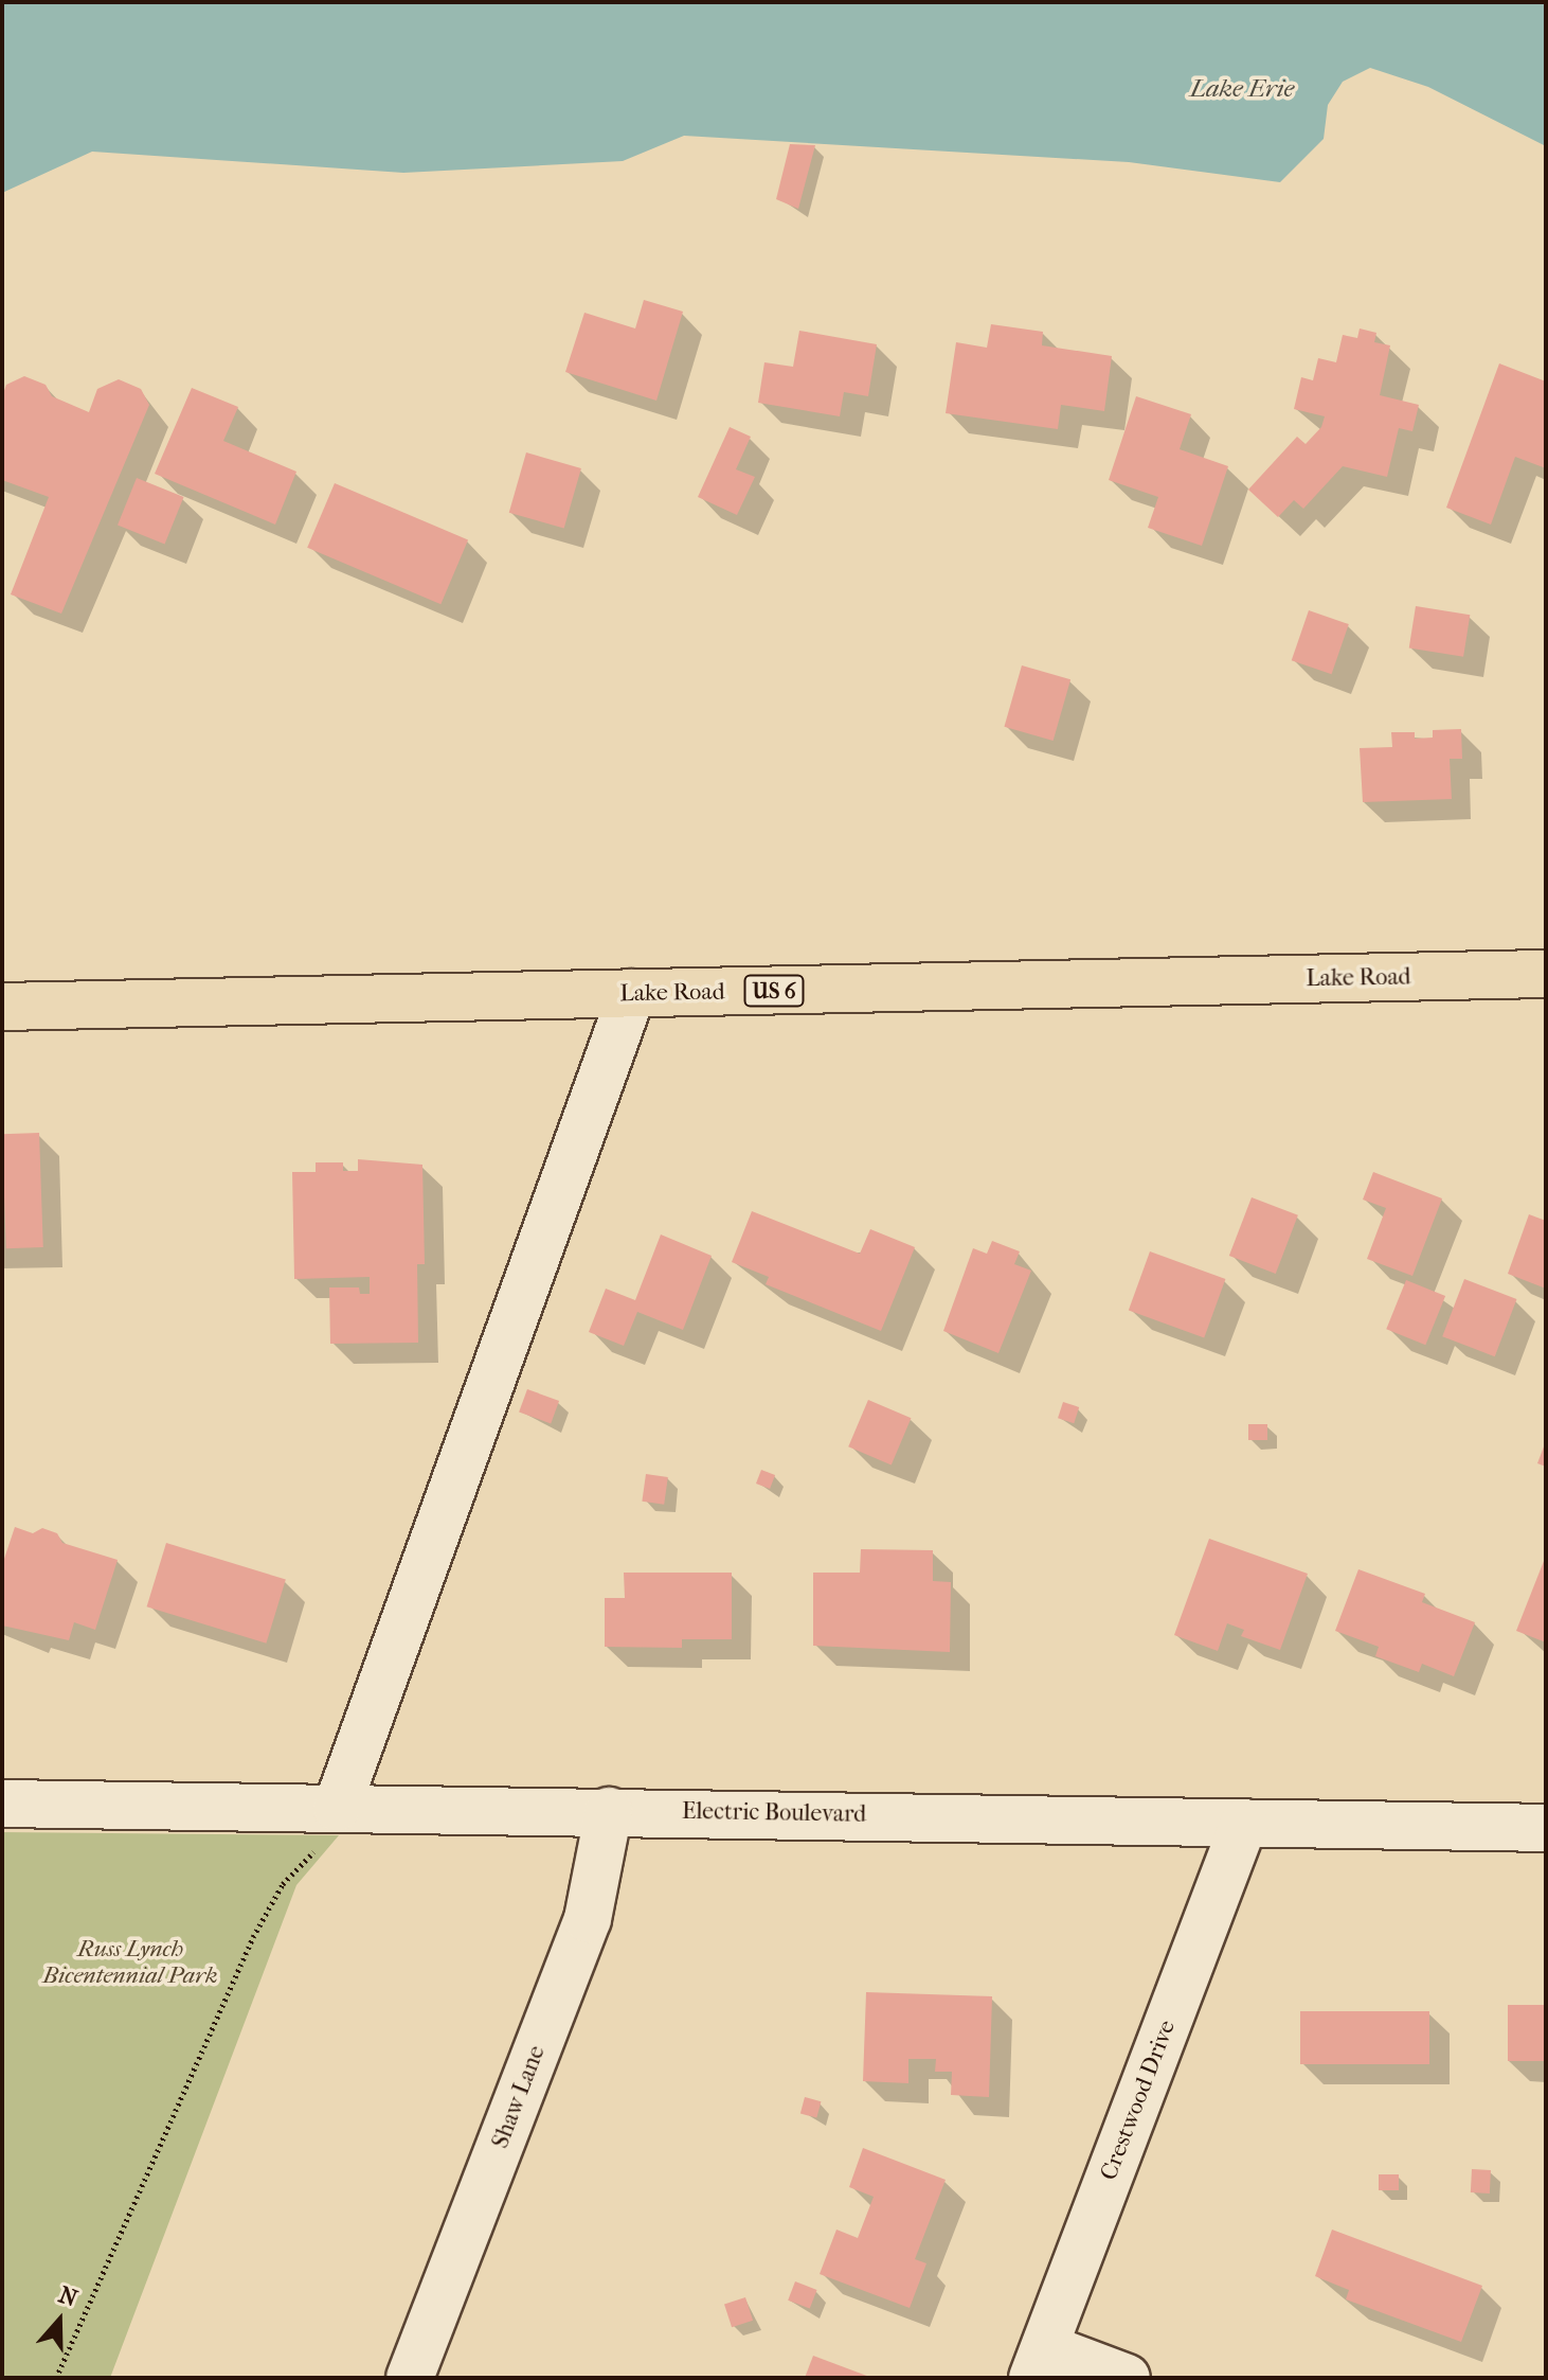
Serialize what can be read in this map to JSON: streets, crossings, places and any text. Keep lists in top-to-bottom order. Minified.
{"streets":{"main road":["Lake Road","US 6"],"street":["Electric Boulevard","Shaw Lane","Crestwood Drive"]},"crossings":[["Electric Boulevard","Shaw Lane"],["Electric Boulevard","Crestwood Drive"]],"water":["Lake Erie"],"parks":["Russ Lynch Bicentennial Park"],"north":"top"}
